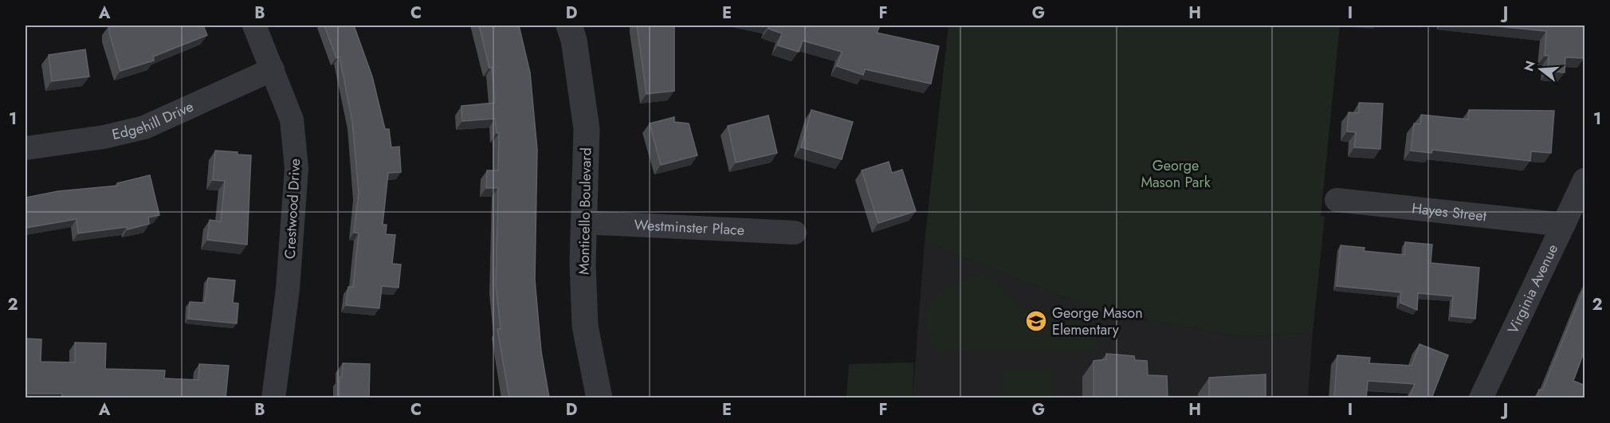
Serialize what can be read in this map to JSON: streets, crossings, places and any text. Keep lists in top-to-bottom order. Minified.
{"streets":{"street":["Edgehill Drive","Crestwood Drive","Monticello Boulevard","Hayes Street","Westminster Place","Virginia Avenue"]},"crossings":[["Edgehill Drive","Crestwood Drive"],["Monticello Boulevard","Westminster Place"],["Hayes Street","Virginia Avenue"]],"parks":["George Mason Park"],"places":{"school or university":["George Mason Elementary"]},"north":"left","grid":{"columns":["A","B","C","D","E","F","G","H","I","J"],"rows":["1","2"]}}
